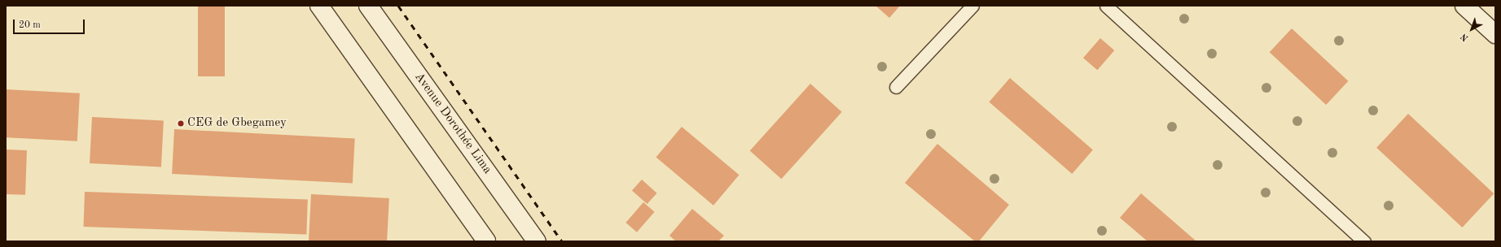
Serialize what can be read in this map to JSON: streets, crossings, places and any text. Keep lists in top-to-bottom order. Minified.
{"streets":{"main road":["Avenue Dorothée Lima"]},"places":["CEG de Gbegamey"],"scale_bar":"20 m","north":"bottom left"}
